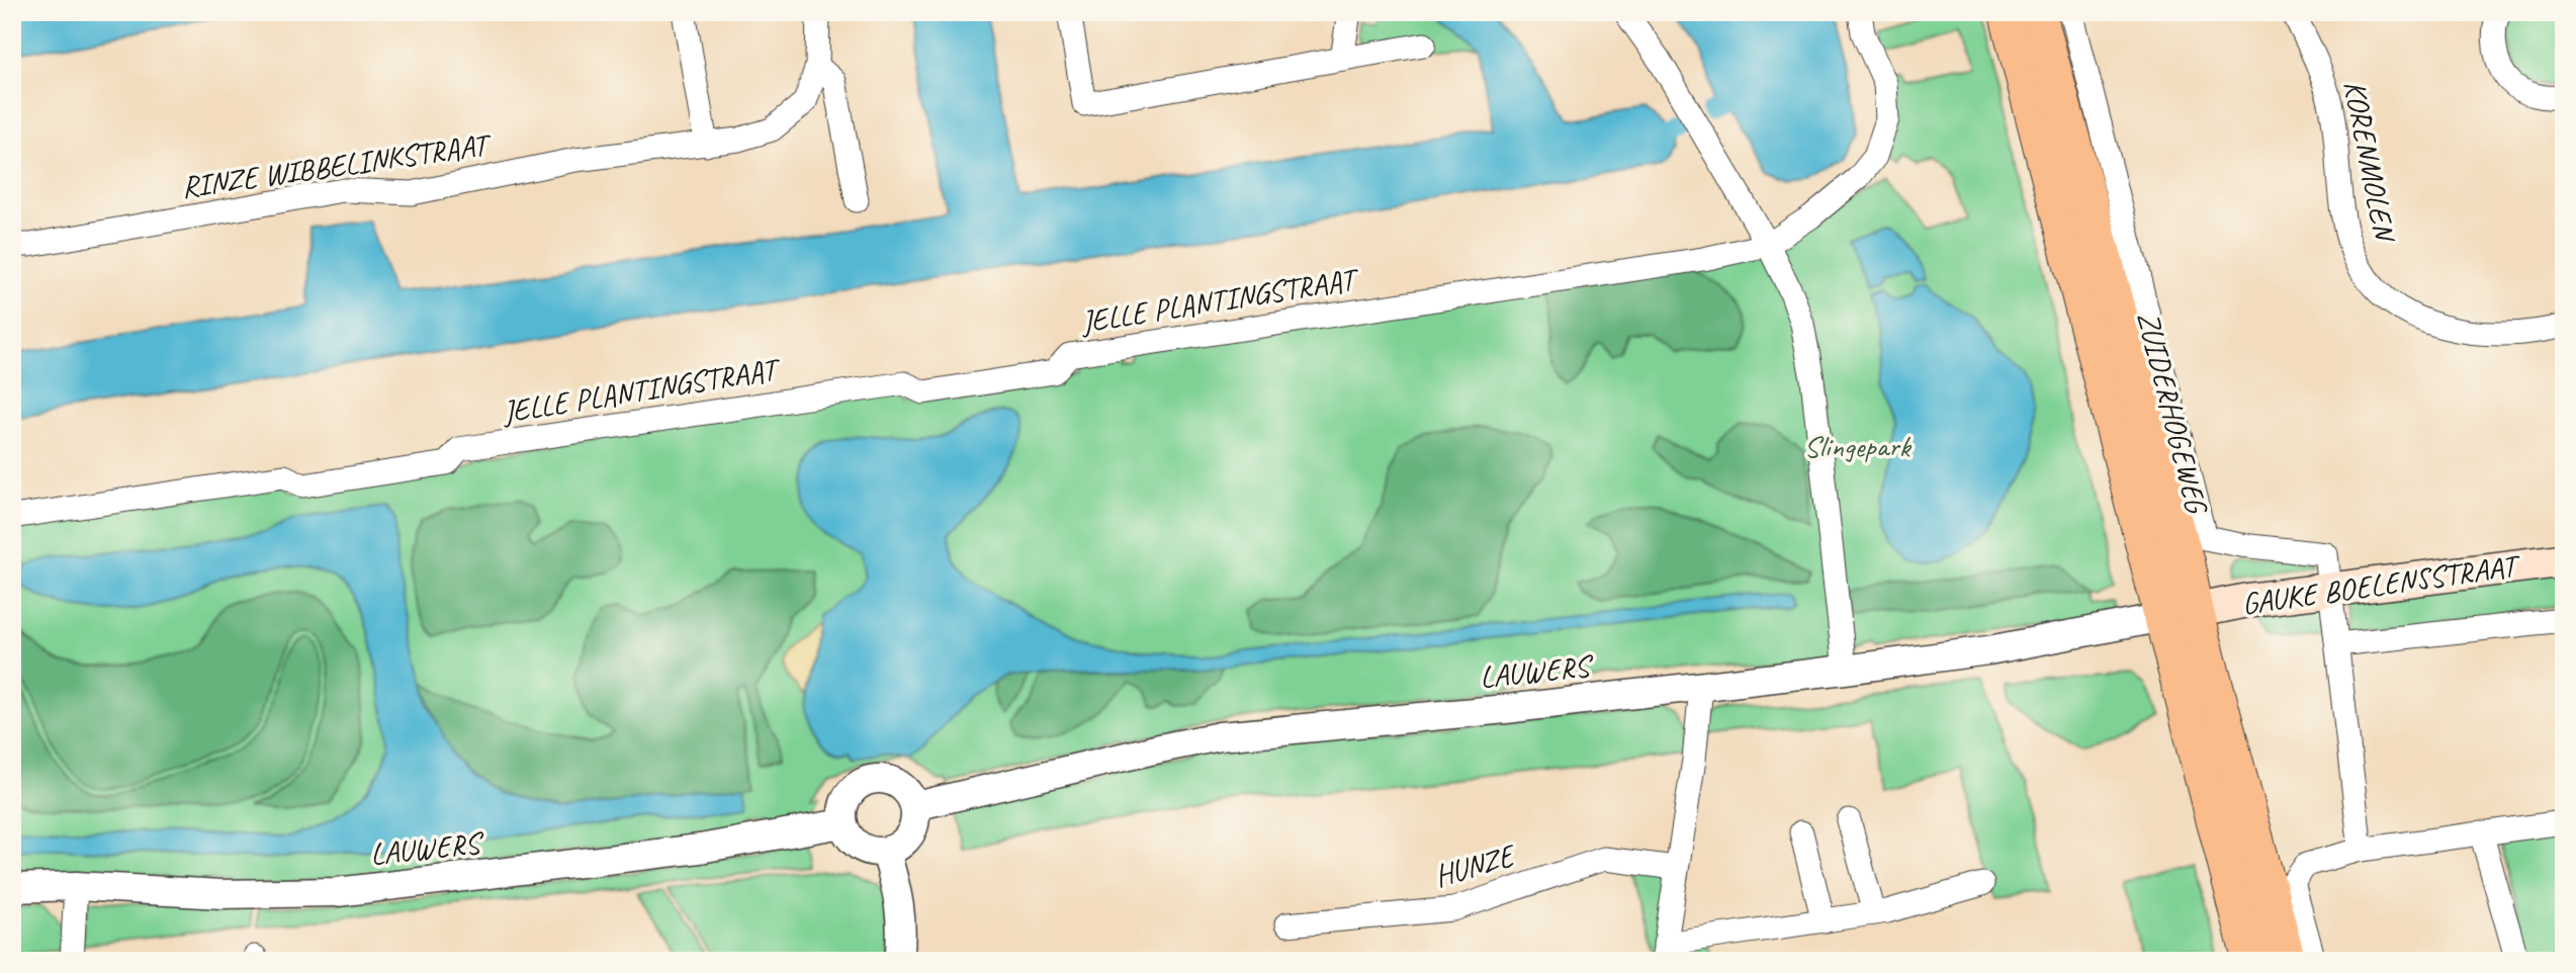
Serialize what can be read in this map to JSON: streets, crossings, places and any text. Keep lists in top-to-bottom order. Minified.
{"streets":{"main road":["ZUIDERHOGEWEG","GAUKE BOELENSSTRAAT"],"street":["KORENMOLEN","RINZE WIBBELINKSTRAAT","JELLE PLANTINGSTRAAT","LAUWERS","HUNZE"]},"crossings":[["ZUIDERHOGEWEG","GAUKE BOELENSSTRAAT"],["ZUIDERHOGEWEG","LAUWERS"],["GAUKE BOELENSSTRAAT","LAUWERS"]],"parks":["Slingepark"]}
